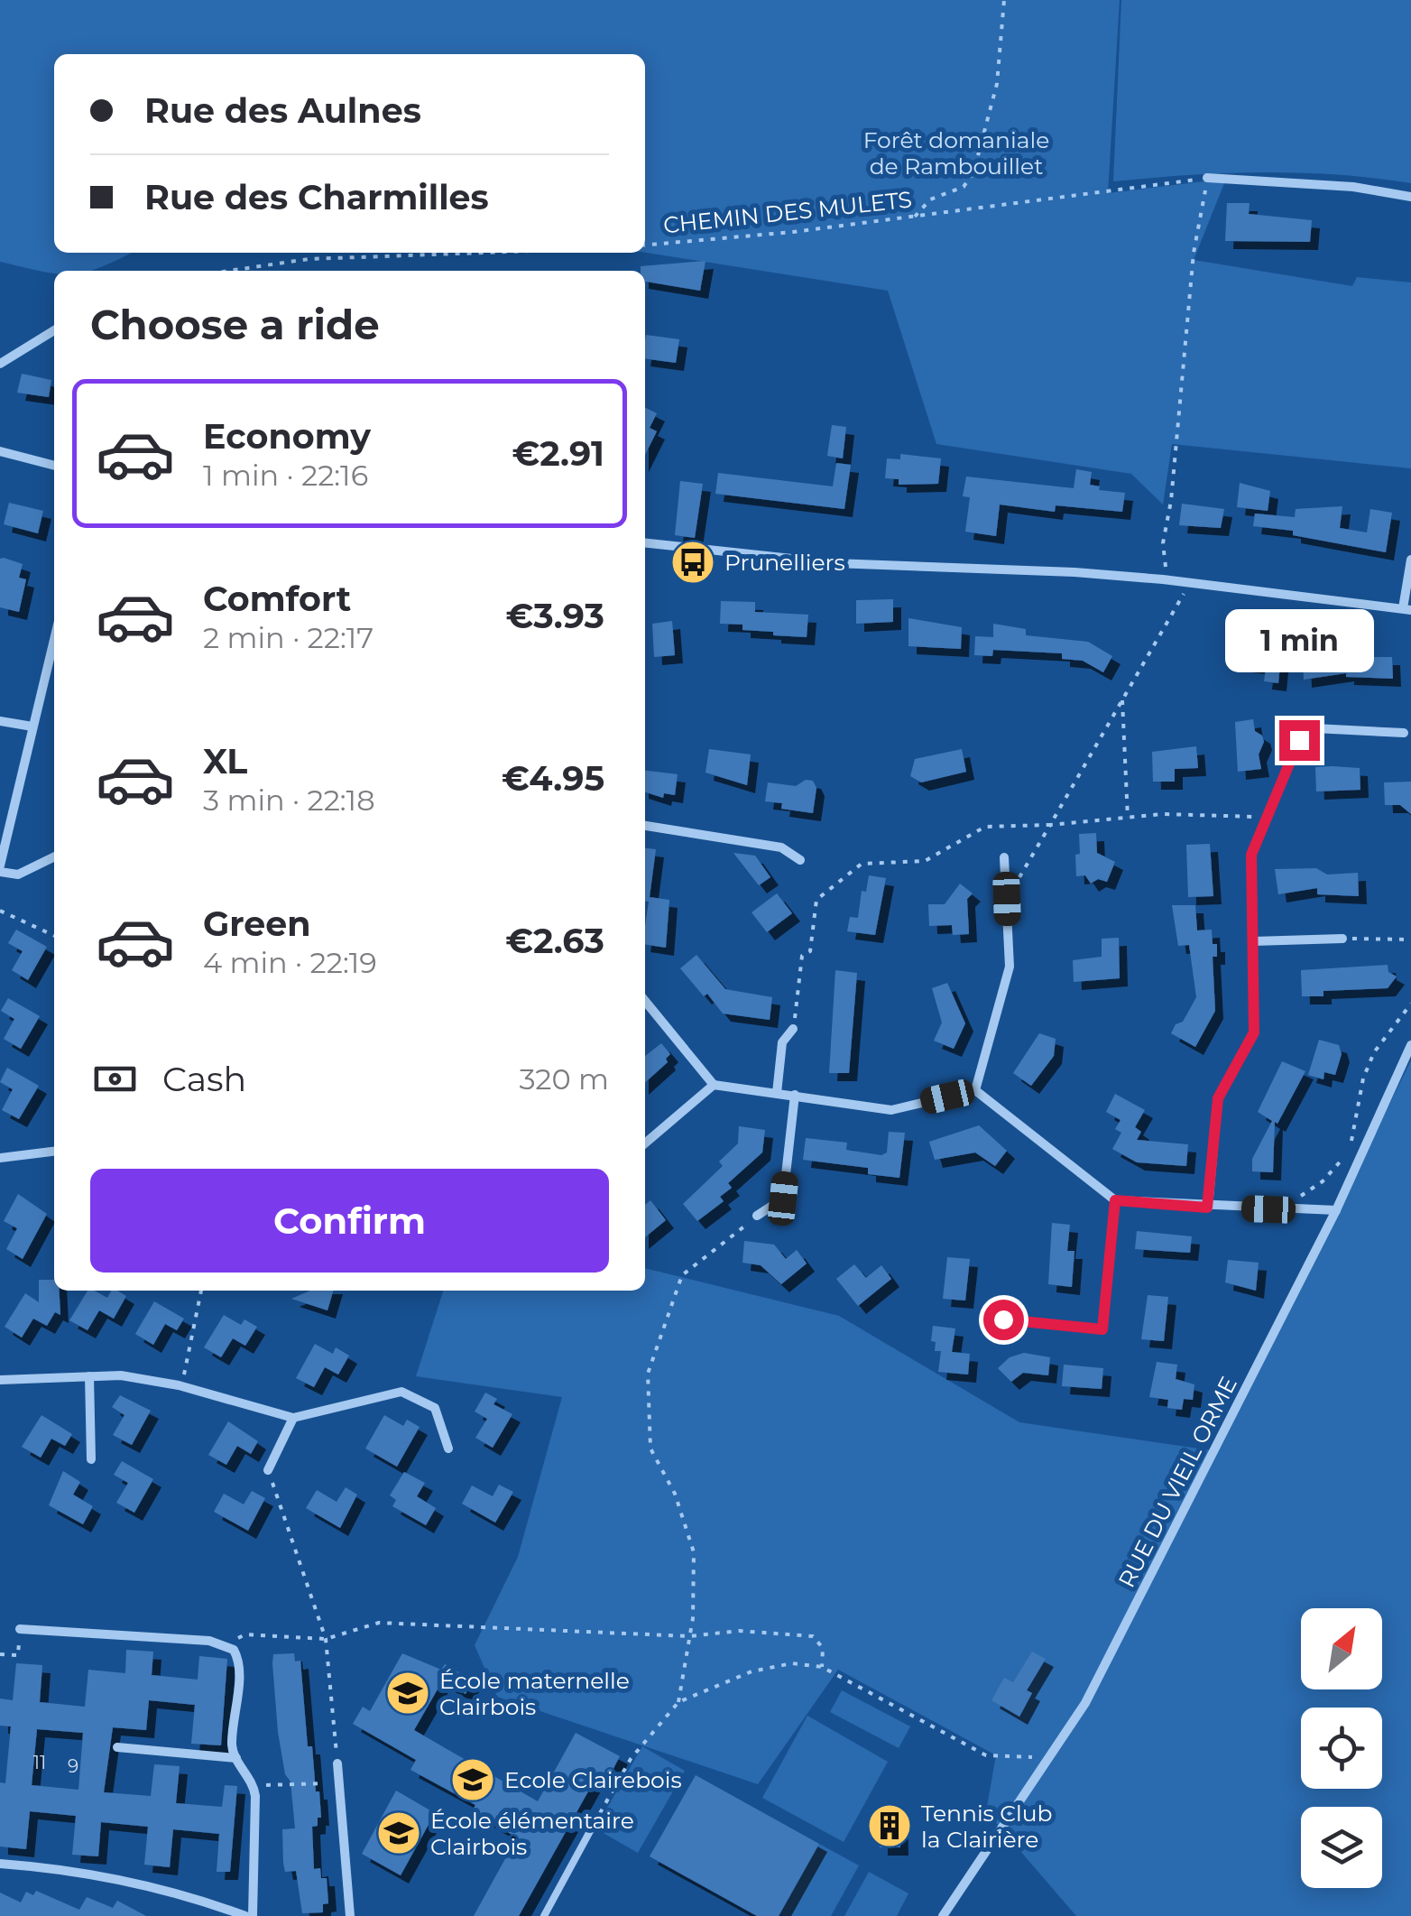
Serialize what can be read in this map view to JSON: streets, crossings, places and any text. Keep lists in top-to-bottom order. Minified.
{"streets":{"street":["RUE DU VIEIL ORME"],"path":["CHEMIN DES MULETS"]},"parks":["Forêt domaniale de Rambouillet"],"places":{"bus stop":["Prunelliers"],"school or university":["École maternelle Clairbois","Ecole Clairebois","École élémentaire Clairbois"],"building":["Tennis Club la Clairière"]},"house_numbers":["11","9"],"north":"top right","page":{"banner":["Rue des Aulnes","Rue des Charmilles"],"heading":"Choose a ride","list":[{"name":"Economy","note":"1 min · 22:16","value":"€2.91"},{"name":"Comfort","note":"2 min · 22:17","value":"€3.93"},{"name":"XL","note":"3 min · 22:18","value":"€4.95"},{"name":"Green","note":"4 min · 22:19","value":"€2.63"}],"bubble":"1 min","pay":["Cash","320 m"],"buttons":"Confirm"}}
